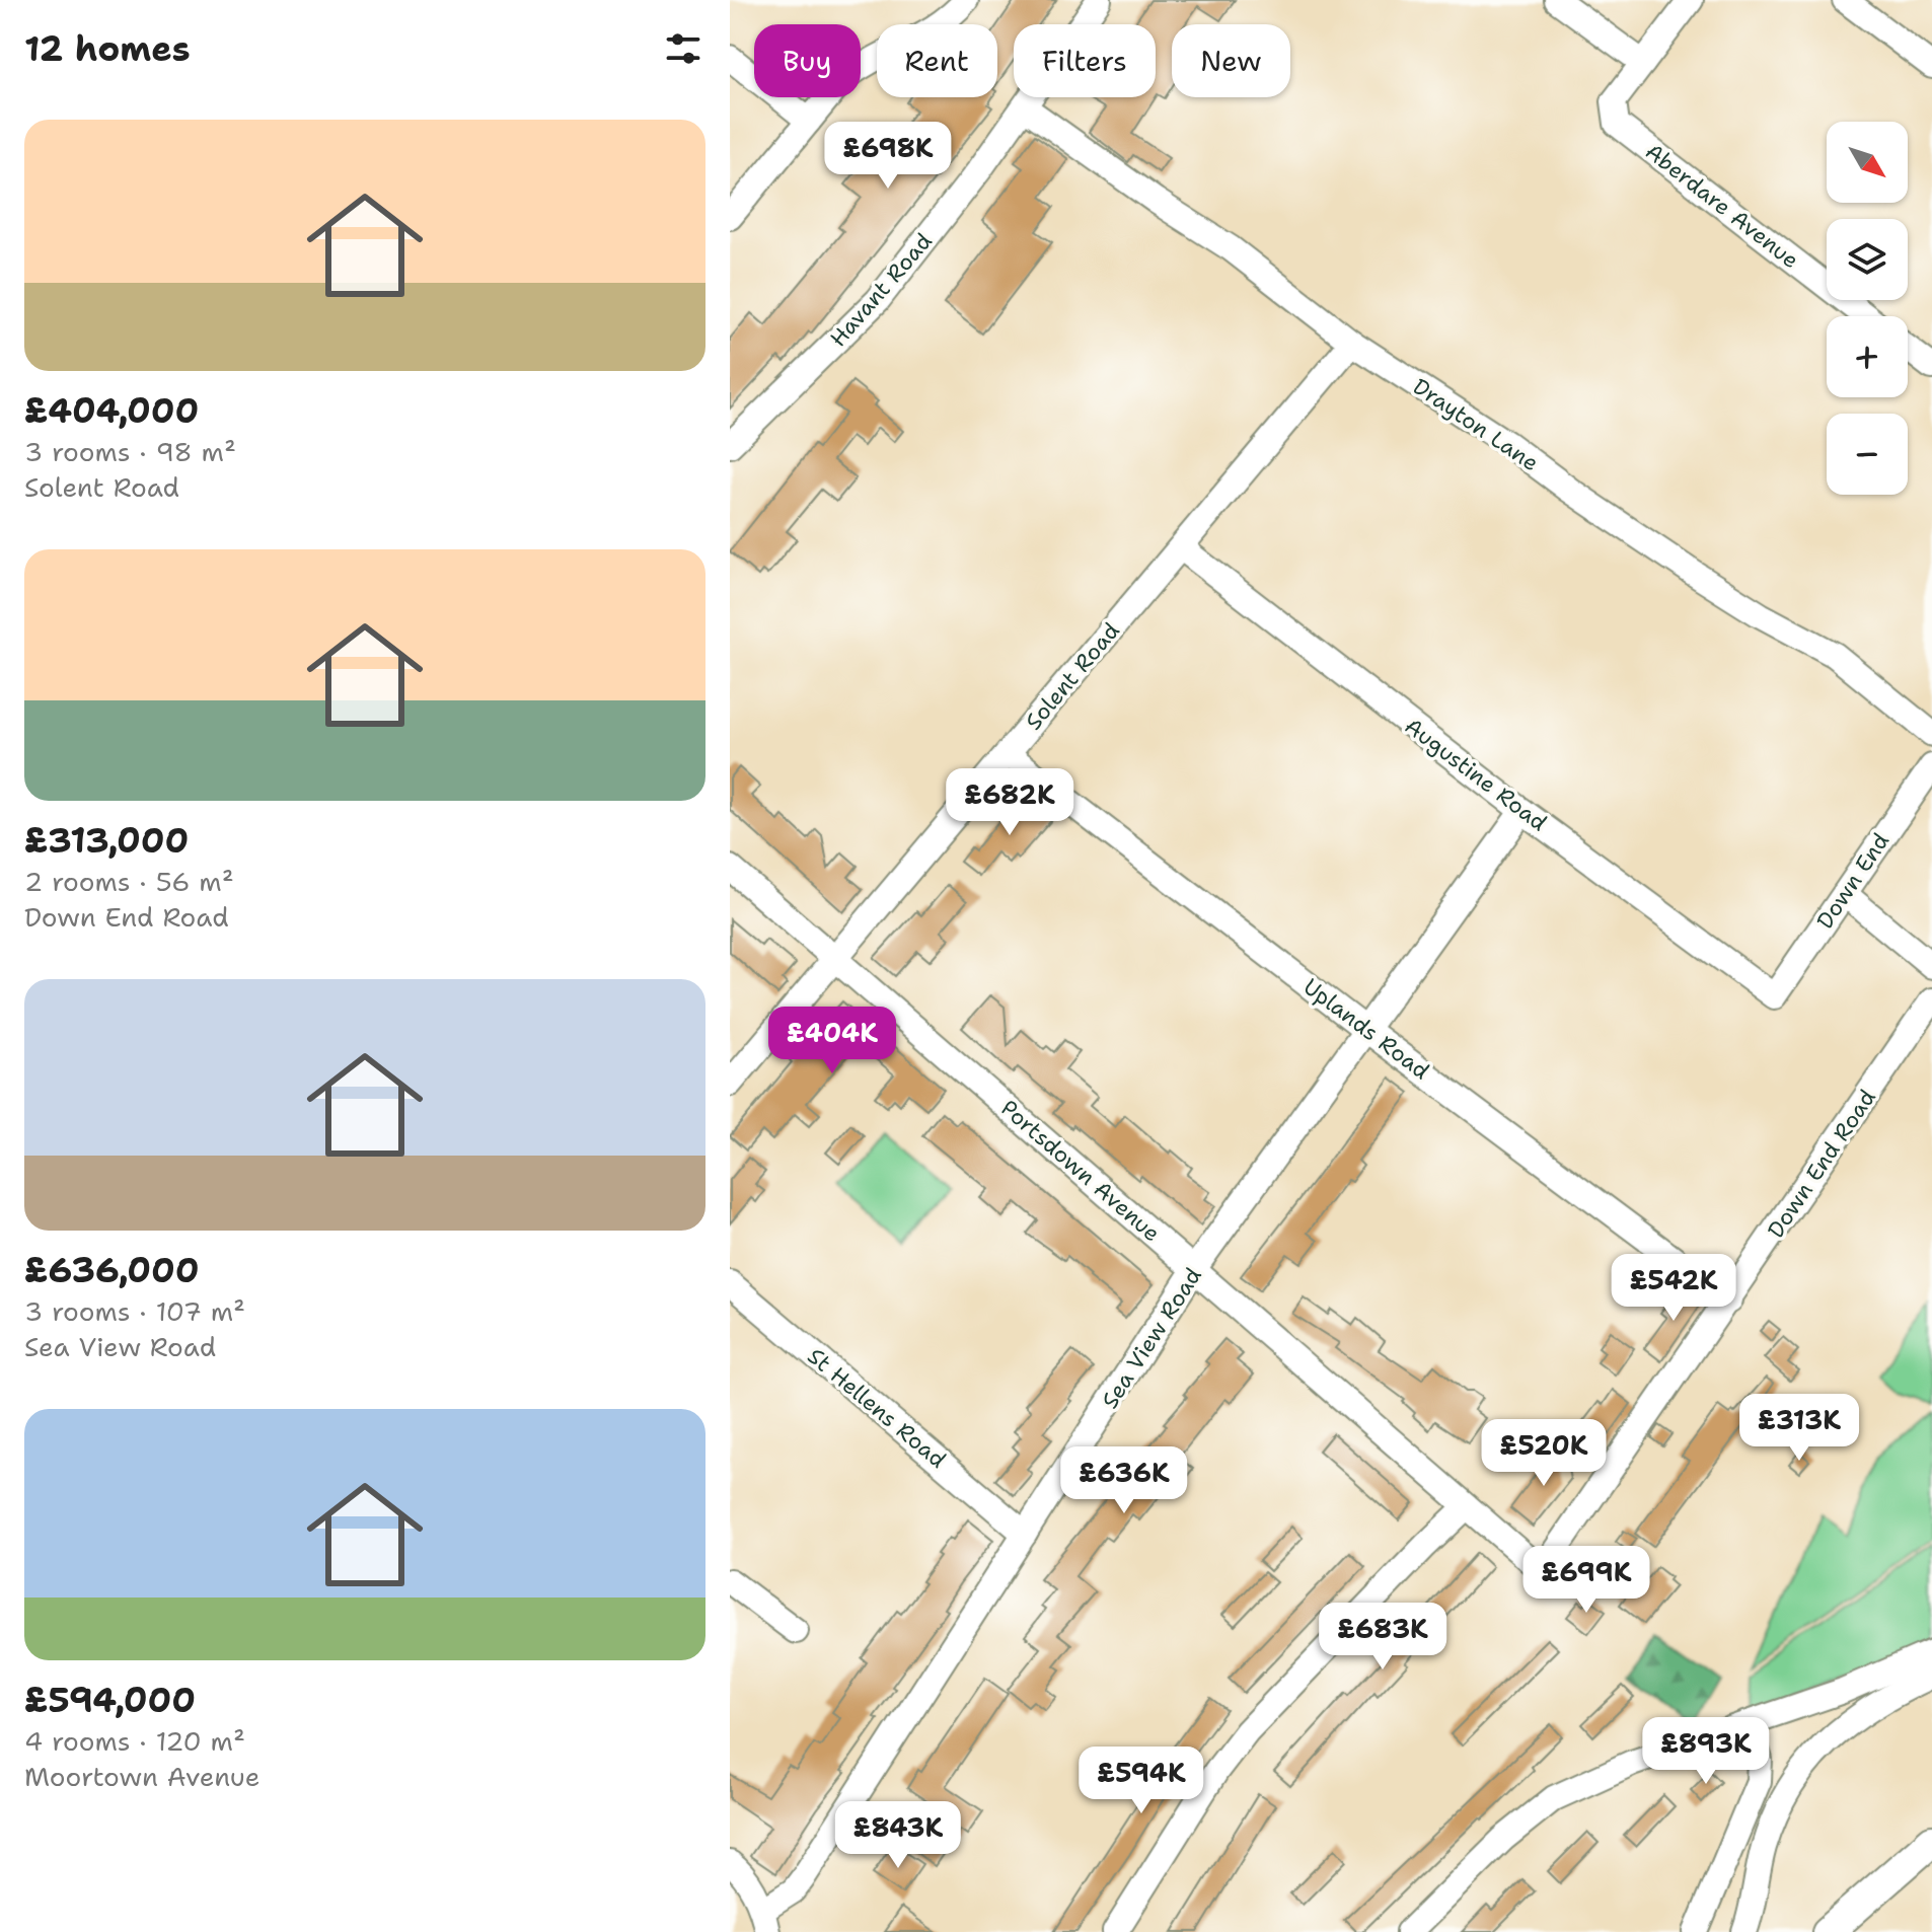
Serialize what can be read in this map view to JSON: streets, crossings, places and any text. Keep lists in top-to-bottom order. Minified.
{"streets":{"street":["Aberdare Avenue","Havant Road","Drayton Lane","Solent Road","Augustine Road","Down End","Uplands Road","Down End Road","Portsdown Avenue","Sea View Road","St Hellens Road"]},"crossings":[["Havant Road","Drayton Lane"],["Drayton Lane","Solent Road"],["Solent Road","Augustine Road"],["Solent Road","Uplands Road"],["Solent Road","Portsdown Avenue"],["Augustine Road","Down End"],["Augustine Road","Sea View Road"],["Uplands Road","Down End Road"],["Uplands Road","Sea View Road"],["Down End Road","Portsdown Avenue"],["Portsdown Avenue","Sea View Road"],["Sea View Road","St Hellens Road"]],"north":"bottom right","page":{"heading":"12 homes","chip":["Buy","Rent","Filters","New"],"list":[{"name":"£404,000","note":"3 rooms · 98 m² · Solent Road"},{"name":"£313,000","note":"2 rooms · 56 m² · Down End Road"},{"name":"£636,000","note":"3 rooms · 107 m² · Sea View Road"},{"name":"£594,000","note":"4 rooms · 120 m² · Moortown Avenue"}],"map_buttons":["+","−"],"price":["£698K","£682K","£404K","£542K","£313K","£520K","£636K","£699K","£683K","£893K","£594K","£843K"]}}
